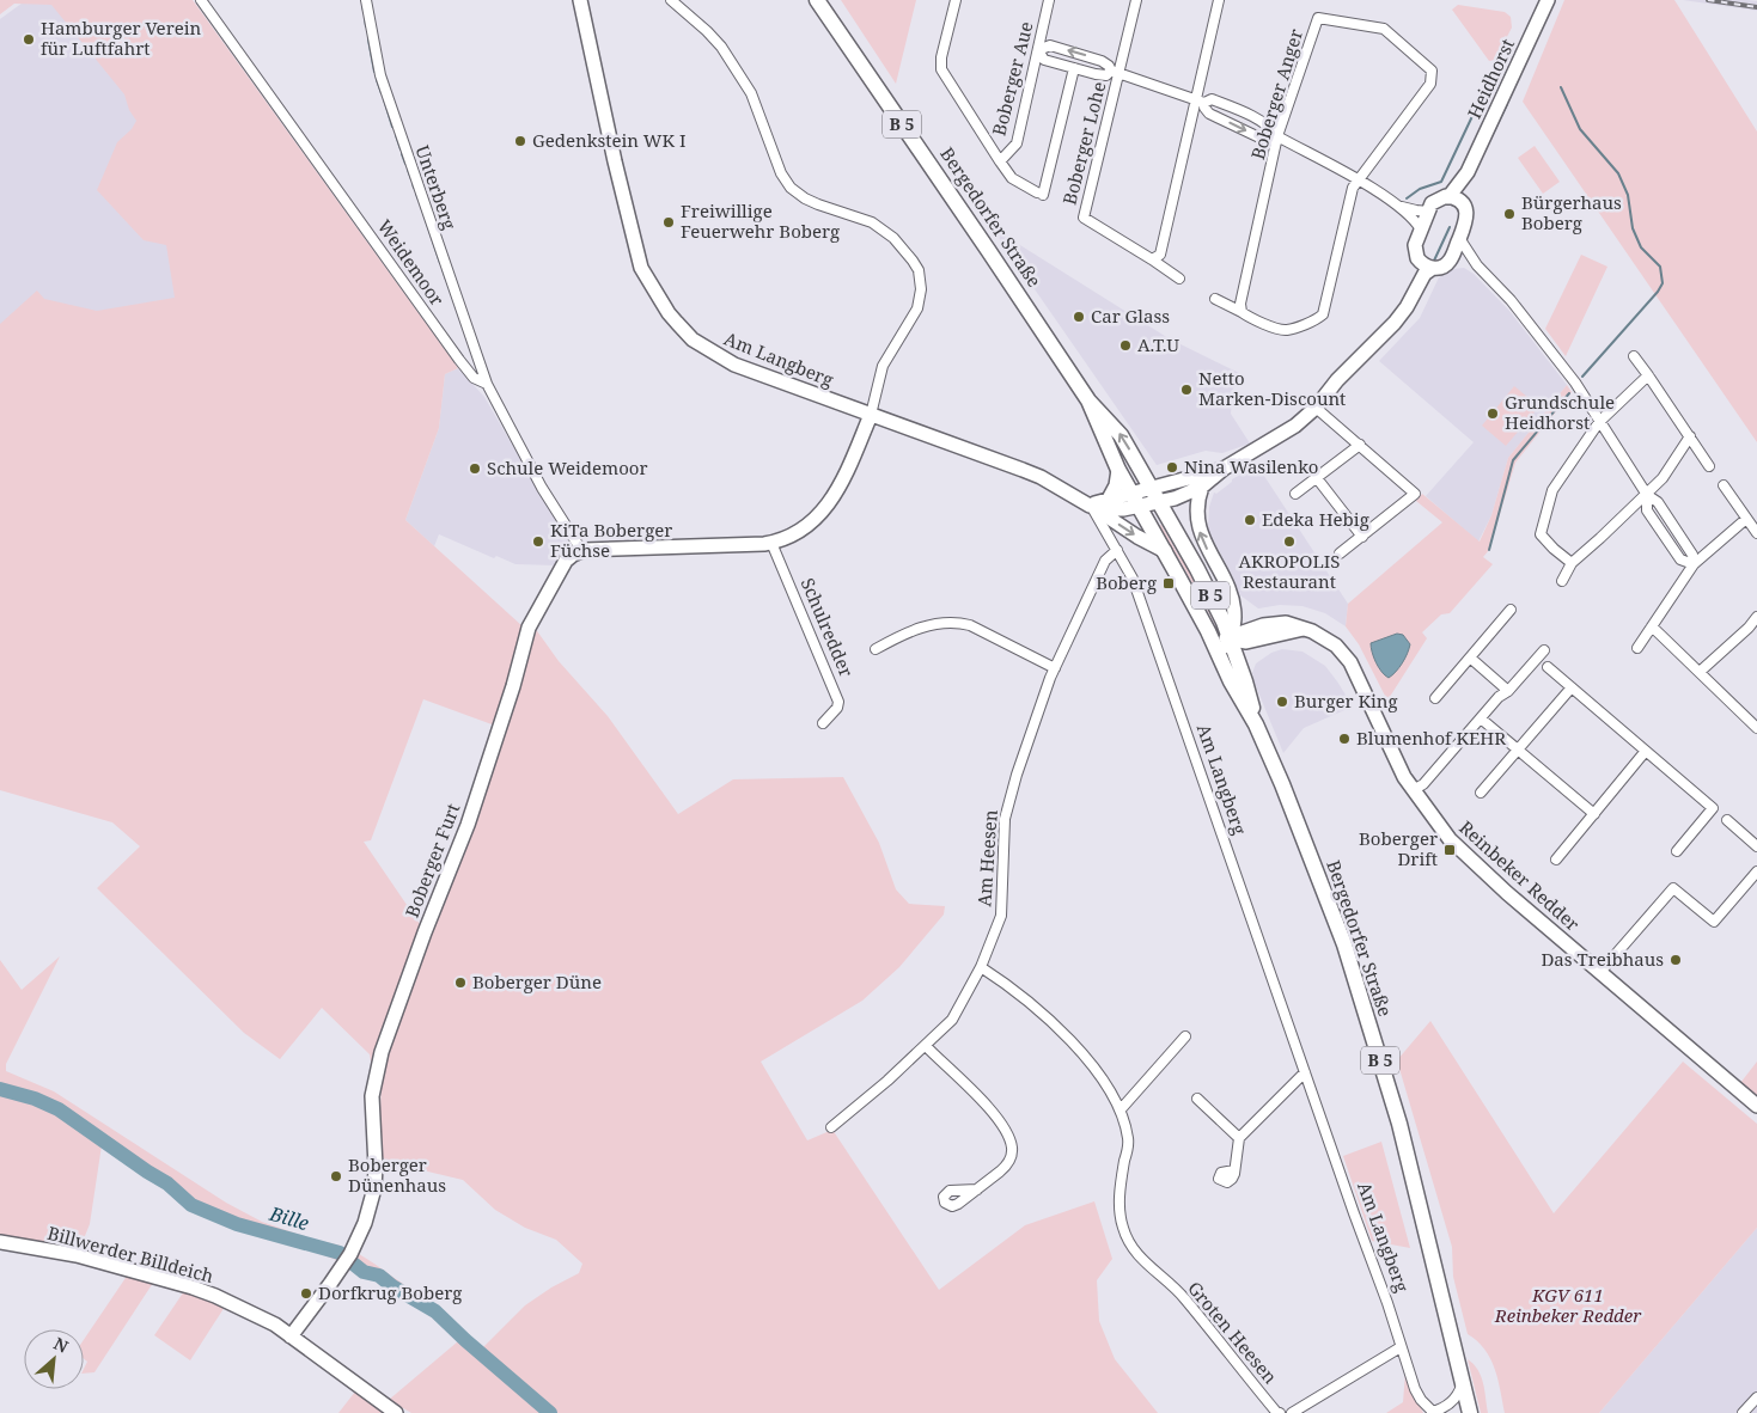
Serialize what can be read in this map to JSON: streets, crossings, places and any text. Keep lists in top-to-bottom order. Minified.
{"streets":{"main road":["B 5","Bergedorfer Straße"],"street":["Boberger Aue","Heidhorst","Boberger Anger","Boberger Lohe","Unterberg","Weidemoor","Am Langberg","Schulredder","Am Heesen","Boberger Furt","Reinbeker Redder","Billwerder Billdeich","Groten Heesen"]},"crossings":[["Unterberg","Weidemoor"],["Bergedorfer Straße","Am Langberg"],["Bergedorfer Straße","Reinbeker Redder"],["Weidemoor","Boberger Furt"],["Am Langberg","Am Heesen"],["Am Heesen","Groten Heesen"],["Boberger Furt","Billwerder Billdeich"]],"water":["Bille"],"parks":["KGV 611 Reinbeker Redder"],"places":{"other":["Hamburger Verein für Luftfahrt","Gedenkstein WK I","Bürgerhaus Boberg","Freiwillige Feuerwehr Boberg","Car Glass","A.T.U","Netto Marken-Discount","Grundschule Heidhorst","Nina Wasilenko","Schule Weidemoor","Edeka Hebig","KiTa Boberger Füchse","AKROPOLIS Restaurant","Burger King","Blumenhof KEHR","Das Treibhaus","Boberger Düne","Boberger Dünenhaus","Dorfkrug Boberg"],"transit":["Boberg","Boberger Drift"]},"north":"top right"}
